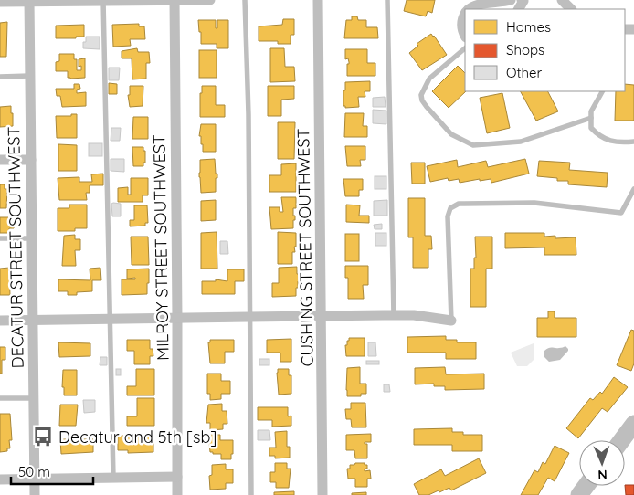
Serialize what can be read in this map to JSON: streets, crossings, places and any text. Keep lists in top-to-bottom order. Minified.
{"streets":{"street":["DECATUR STREET SOUTHWEST","MILROY STREET SOUTHWEST","CUSHING STREET SOUTHWEST"]},"places":{"bus stop":["Decatur and 5th [sb]"]},"legend":["Homes","Shops","Other"],"scale_bar":"50 m","north":"bottom"}
